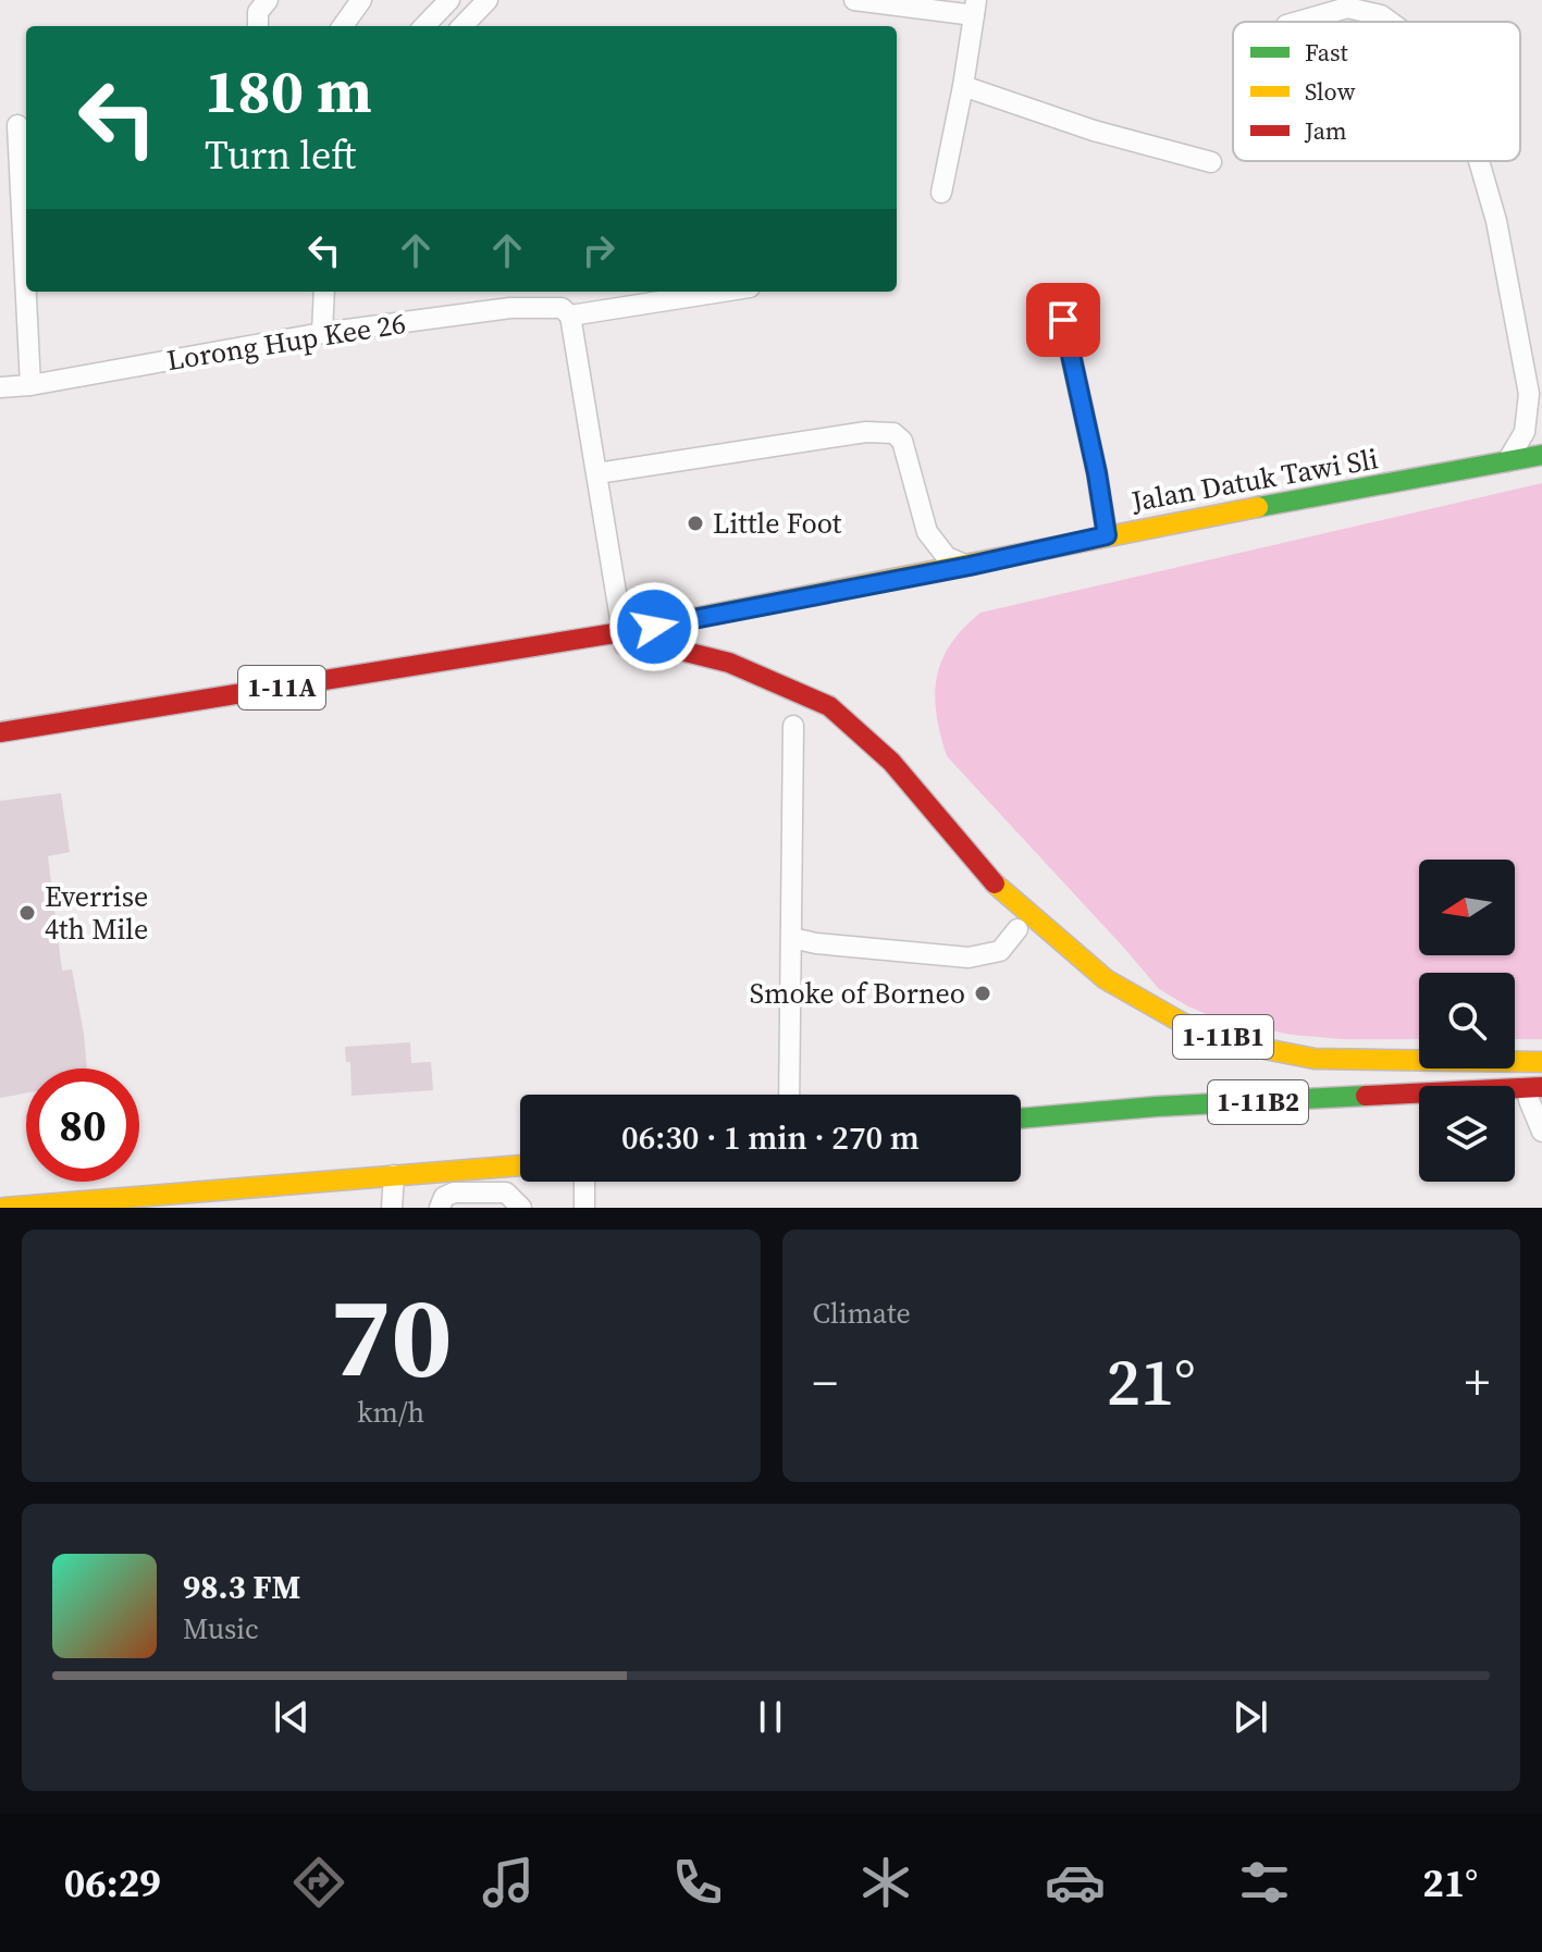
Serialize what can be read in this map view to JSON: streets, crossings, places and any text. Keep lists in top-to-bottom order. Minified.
{"streets":{"highway":["Jalan Datuk Tawi Sli","1-11A","1-11B1","1-11B2"],"street":["Lorong Hup Kee 26"]},"crossings":[["Jalan Datuk Tawi Sli","1-11B1"]],"places":["Little Foot","Everrise 4th Mile","Smoke of Borneo"],"legend":["Fast","Slow","Jam"],"north":"left","page":{"turn":["180 m","Turn left"],"limit":"80","trip":"06:30 · 1 min · 270 m","tile":[["70","km/h"],"Climate"],"heat":["−","21°","+"],"song":["98.3 FM","Music"],"tabs":["06:29","21°"]}}
